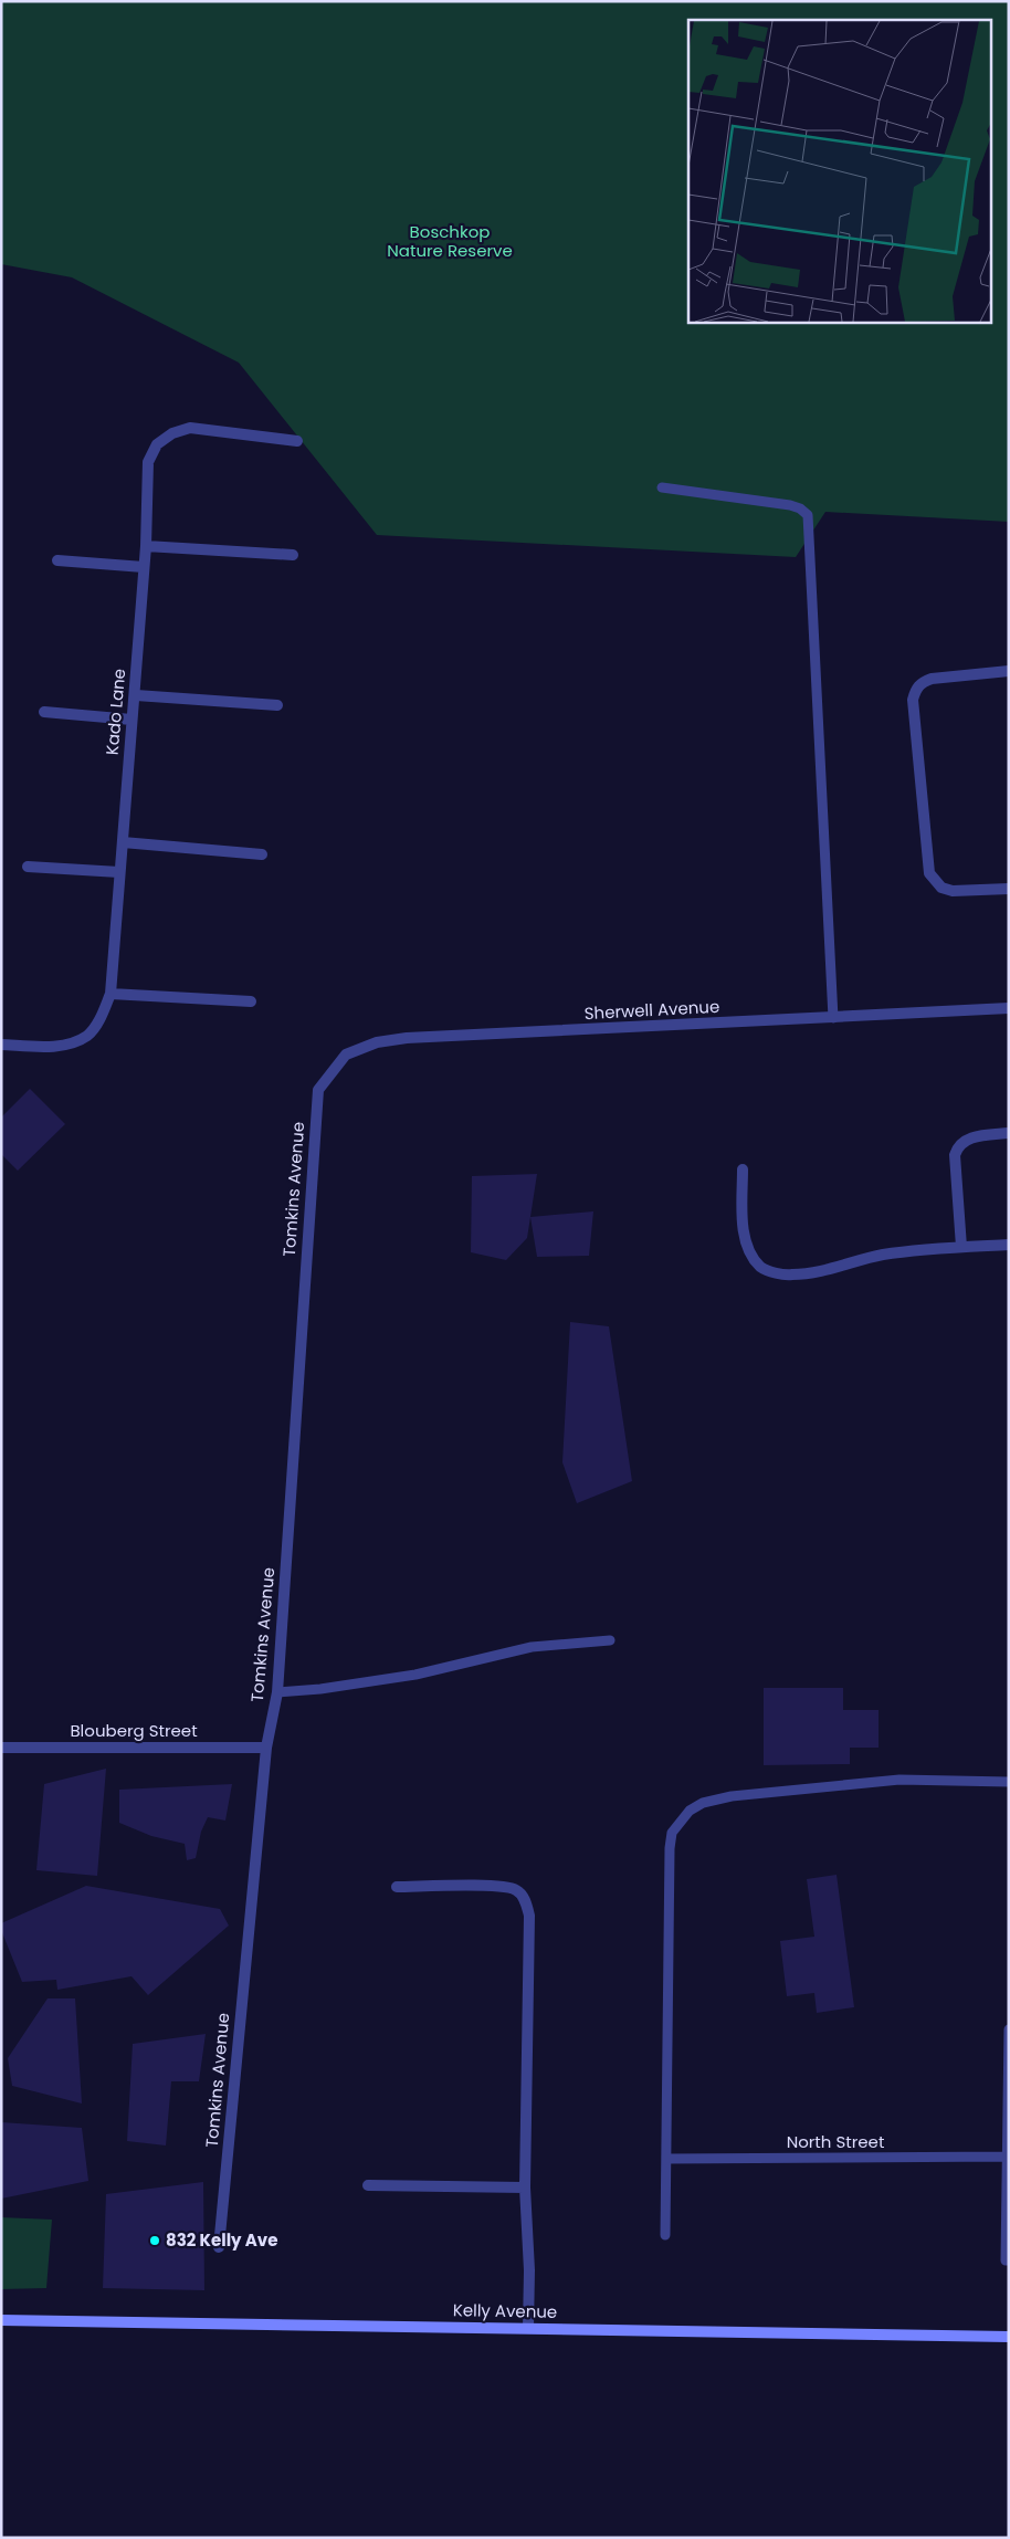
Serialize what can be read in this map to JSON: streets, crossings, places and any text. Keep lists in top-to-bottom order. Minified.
{"streets":{"street":["Kado Lane","Sherwell Avenue","Tomkins Avenue","Blouberg Street","Kelly Avenue"],"lane":["North Street"]},"crossings":[["Sherwell Avenue","Tomkins Avenue"],["Tomkins Avenue","Blouberg Street"]],"parks":["Boschkop Nature Reserve"],"places":["832 Kelly Ave"]}
